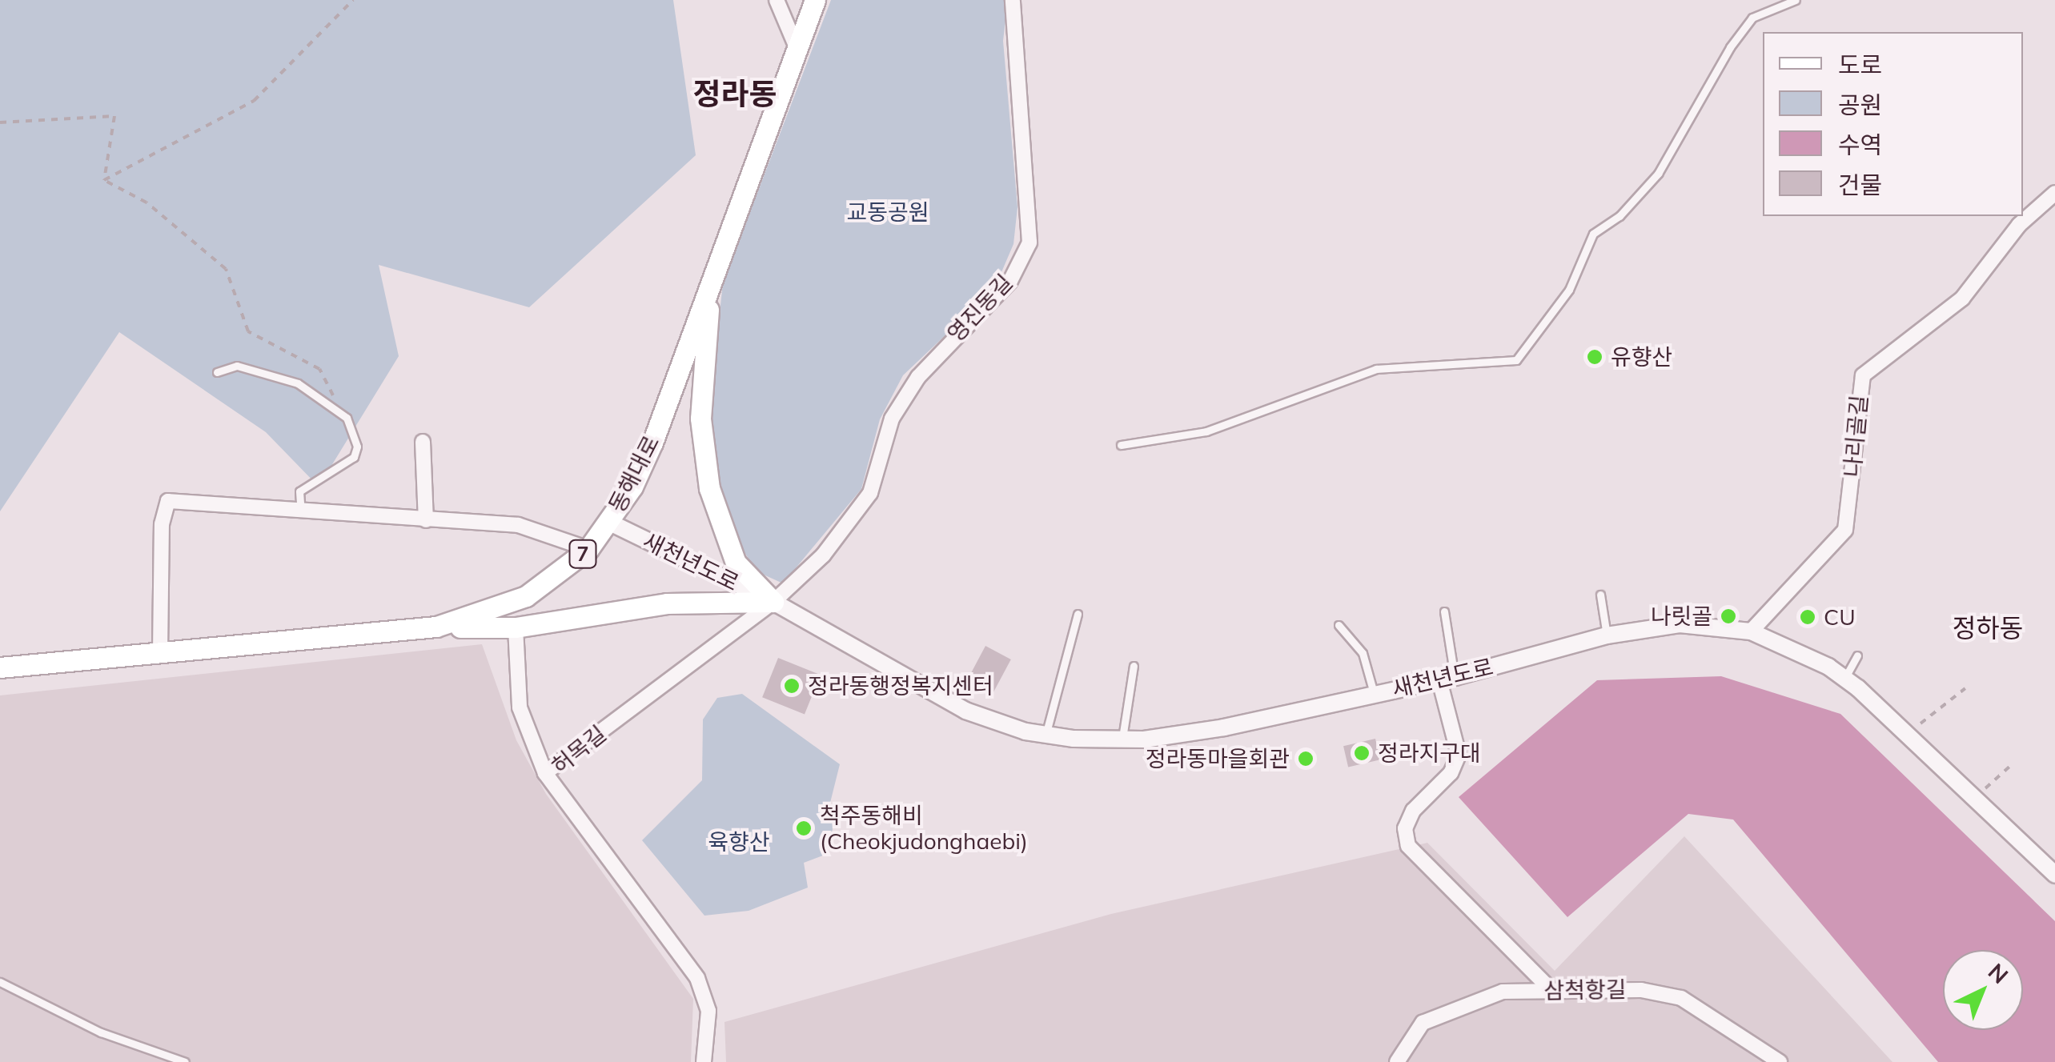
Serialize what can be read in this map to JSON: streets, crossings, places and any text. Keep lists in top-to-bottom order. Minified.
{"streets":{"main road":["동해대로","7"],"street":["영진동길","나리골길","새천년도로","허목길","삼척항길"]},"crossings":[["영진동길","새천년도로"],["영진동길","허목길"],["나리골길","새천년도로"],["동해대로","새천년도로"],["새천년도로","허목길"]],"districts":["정라동","정하동"],"parks":["교동공원","육향산"],"places":["유향산","나릿골","CU","정라동행정복지센터","정라지구대","정라동마을회관","척주동해비 (Cheokjudonghaebi)"],"legend":["도로","공원","수역","건물"],"north":"top right"}
